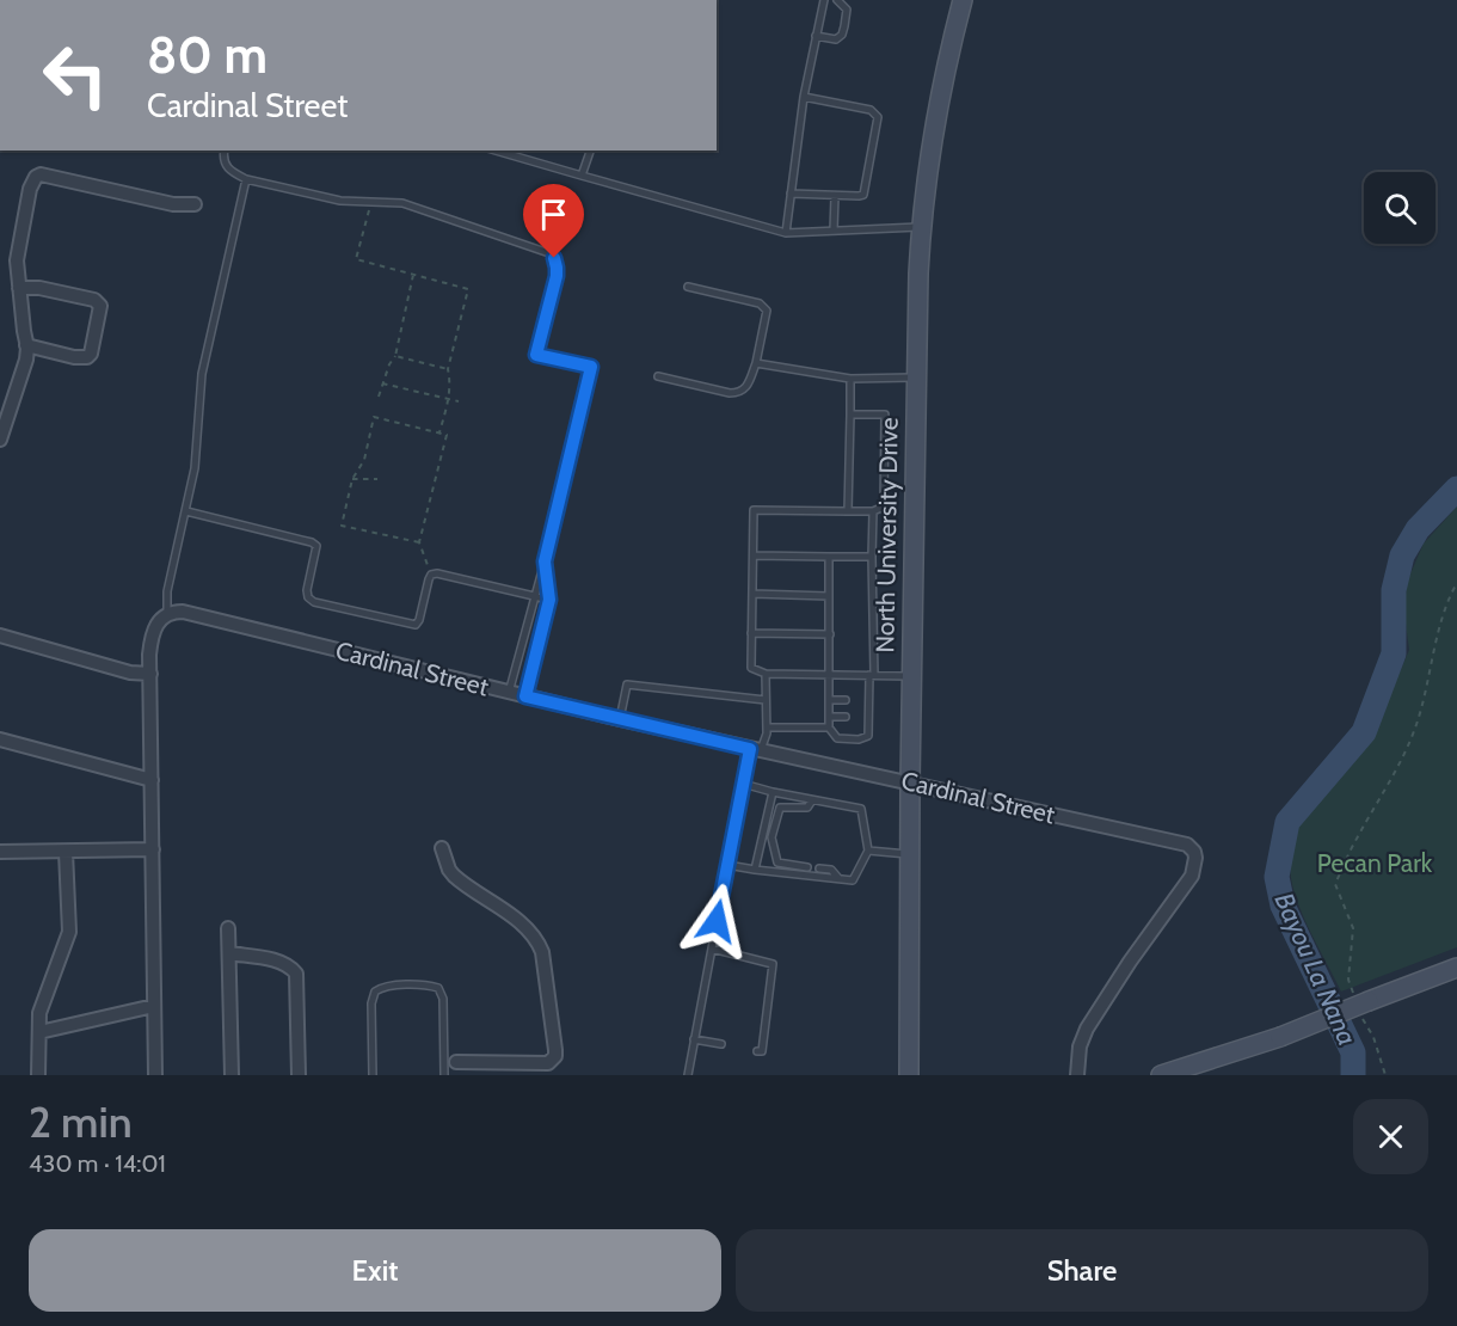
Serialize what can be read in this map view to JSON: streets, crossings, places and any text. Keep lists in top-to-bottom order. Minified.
{"streets":{"main road":["North University Drive"],"street":["Cardinal Street"]},"crossings":[["North University Drive","Cardinal Street"]],"water":["Bayou La Nana"],"parks":["Pecan Park"],"page":{"turn":["80 m","Cardinal Street"],"heading":["2 min","430 m · 14:01"],"buttons":["Exit","Share"]}}
